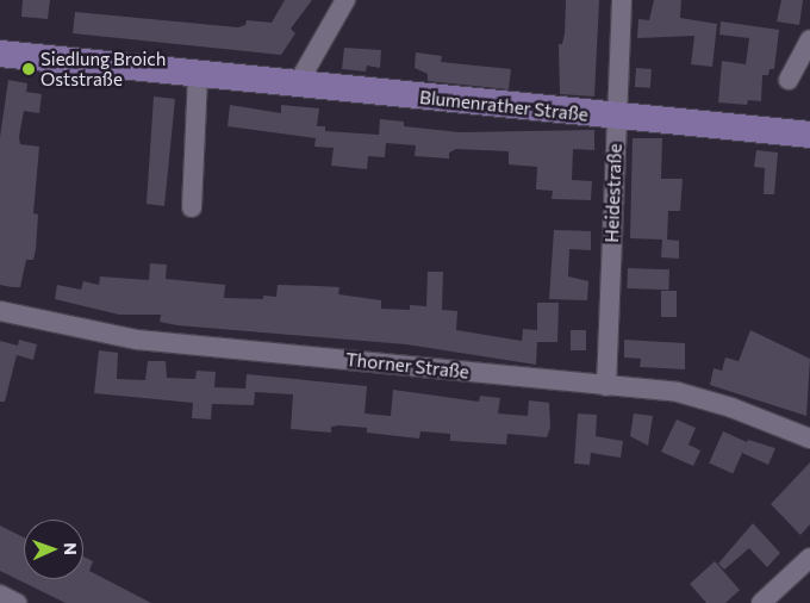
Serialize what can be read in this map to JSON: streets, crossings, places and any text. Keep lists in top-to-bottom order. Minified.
{"streets":{"street":["Blumenrather Straße","Heidestraße","Thorner Straße"]},"crossings":[["Blumenrather Straße","Heidestraße"],["Heidestraße","Thorner Straße"]],"places":["Siedlung Broich Oststraße"],"north":"right"}
